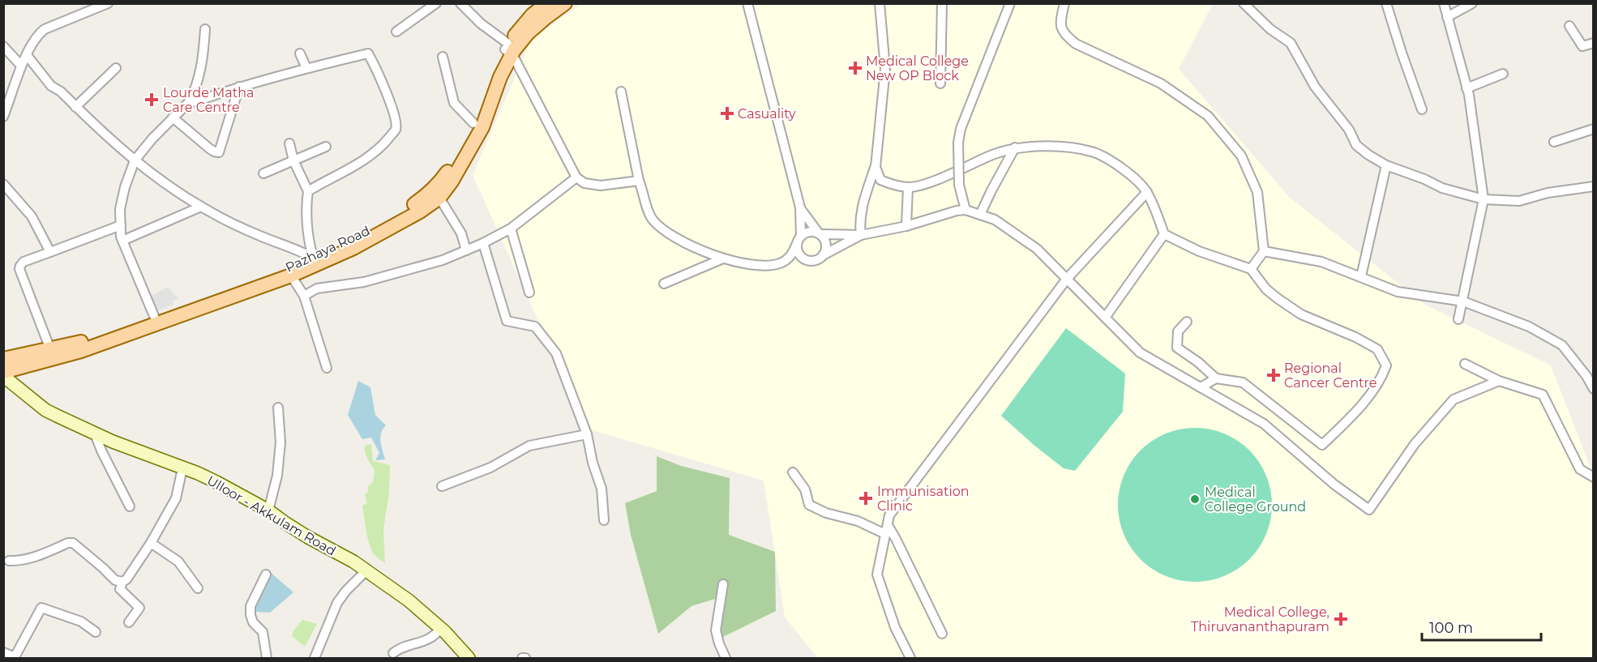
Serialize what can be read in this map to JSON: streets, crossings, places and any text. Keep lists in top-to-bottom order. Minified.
{"streets":{"main road":["Pazhaya Road","Ulloor - Akkulam Road"]},"places":{"health":["Medical College New OP Block","Lourde Matha Care Centre","Casuality","Regional Cancer Centre","Immunisation Clinic","Medical College, Thiruvananthapuram"],"other":["Medical College Ground"]},"scale_bar":"100 m"}
